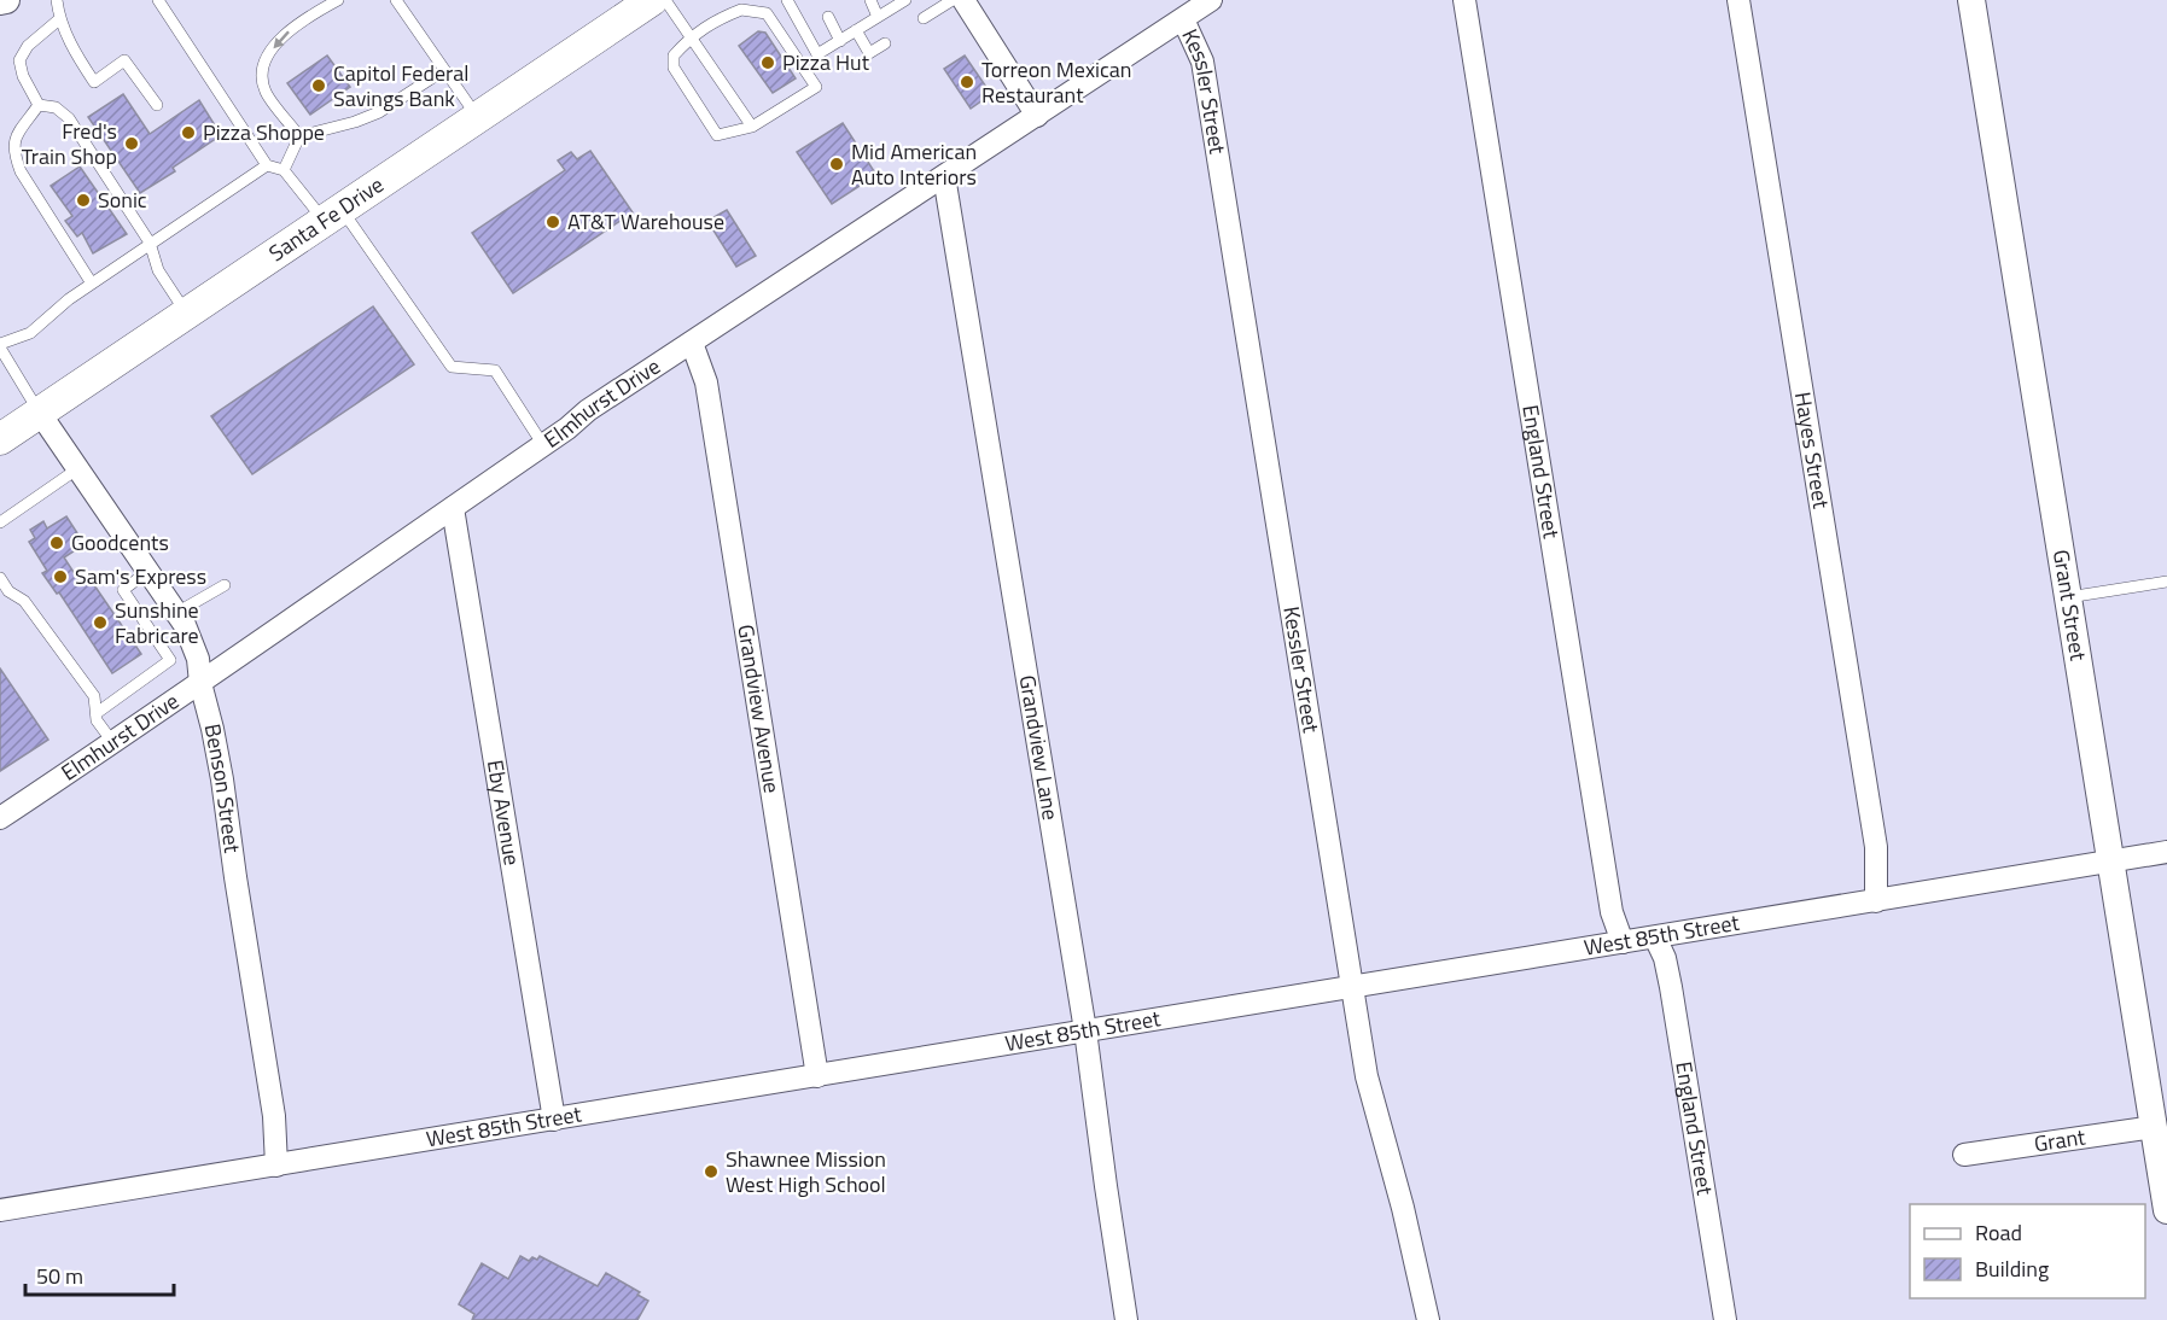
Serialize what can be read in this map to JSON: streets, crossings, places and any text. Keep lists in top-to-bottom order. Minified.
{"streets":{"main road":["Santa Fe Drive"],"street":["Kessler Street","Elmhurst Drive","Hayes Street","England Street","Grant Street","Grandview Avenue","Grandview Lane","Benson Street","Eby Avenue","West 85th Street","Grant"]},"crossings":[["Kessler Street","Elmhurst Drive"],["Kessler Street","West 85th Street"],["Santa Fe Drive","Benson Street"],["Elmhurst Drive","Grandview Avenue"],["Elmhurst Drive","Grandview Lane"],["Elmhurst Drive","Benson Street"],["Elmhurst Drive","Eby Avenue"],["Hayes Street","West 85th Street"],["England Street","West 85th Street"],["Grant Street","West 85th Street"],["Grant Street","Grant"],["Grandview Avenue","West 85th Street"],["Grandview Lane","West 85th Street"],["Benson Street","West 85th Street"],["Eby Avenue","West 85th Street"]],"places":["Pizza Hut","Torreon Mexican Restaurant","Capitol Federal Savings Bank","Pizza Shoppe","Fred's Train Shop","Mid American Auto Interiors","Sonic","AT&T Warehouse","Goodcents","Sam's Express","Sunshine Fabricare","Shawnee Mission West High School"],"legend":["Road","Building"],"scale_bar":"50 m"}
